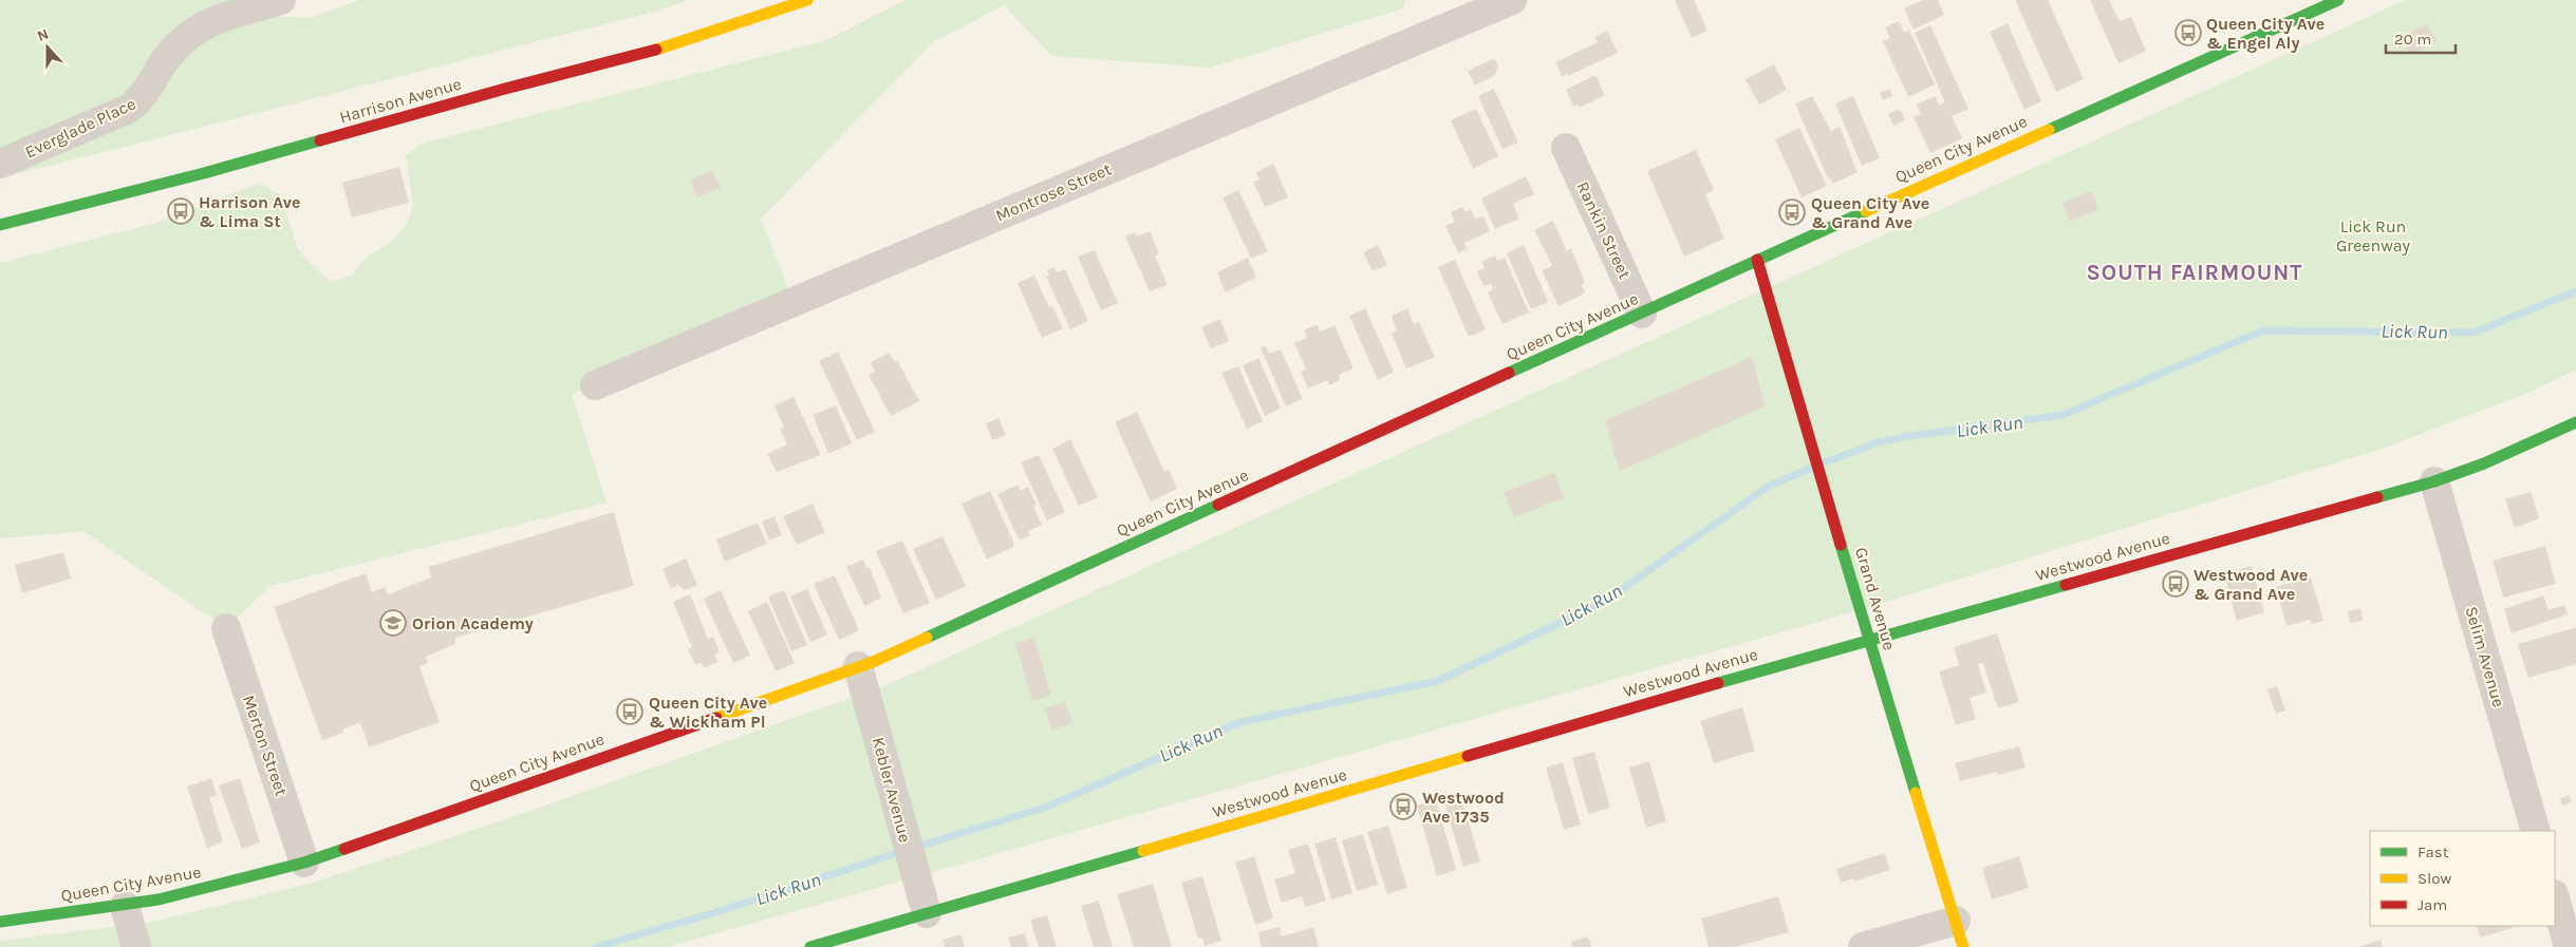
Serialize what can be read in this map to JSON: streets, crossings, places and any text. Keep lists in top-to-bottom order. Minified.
{"streets":{"main road":["Harrison Avenue","Queen City Avenue","Westwood Avenue","Grand Avenue"],"street":["Everglade Place","Montrose Street","Rankin Street","Selim Avenue","Merton Street","Kebler Avenue"]},"crossings":[["Queen City Avenue","Rankin Street"],["Queen City Avenue","Grand Avenue"],["Queen City Avenue","Merton Street"],["Queen City Avenue","Kebler Avenue"],["Westwood Avenue","Grand Avenue"],["Westwood Avenue","Selim Avenue"],["Westwood Avenue","Kebler Avenue"]],"districts":["SOUTH FAIRMOUNT"],"water":["Lick Run"],"parks":["Lick Run Greenway"],"places":{"bus stop":["Queen City Ave & Engel Aly","Harrison Ave & Lima St","Queen City Ave & Grand Ave","Westwood Ave & Grand Ave","Queen City Ave & Wickham Pl","Westwood Ave 1735"],"school or university":["Orion Academy"]},"legend":["Fast","Slow","Jam"],"scale_bar":"20 m","north":"top"}
